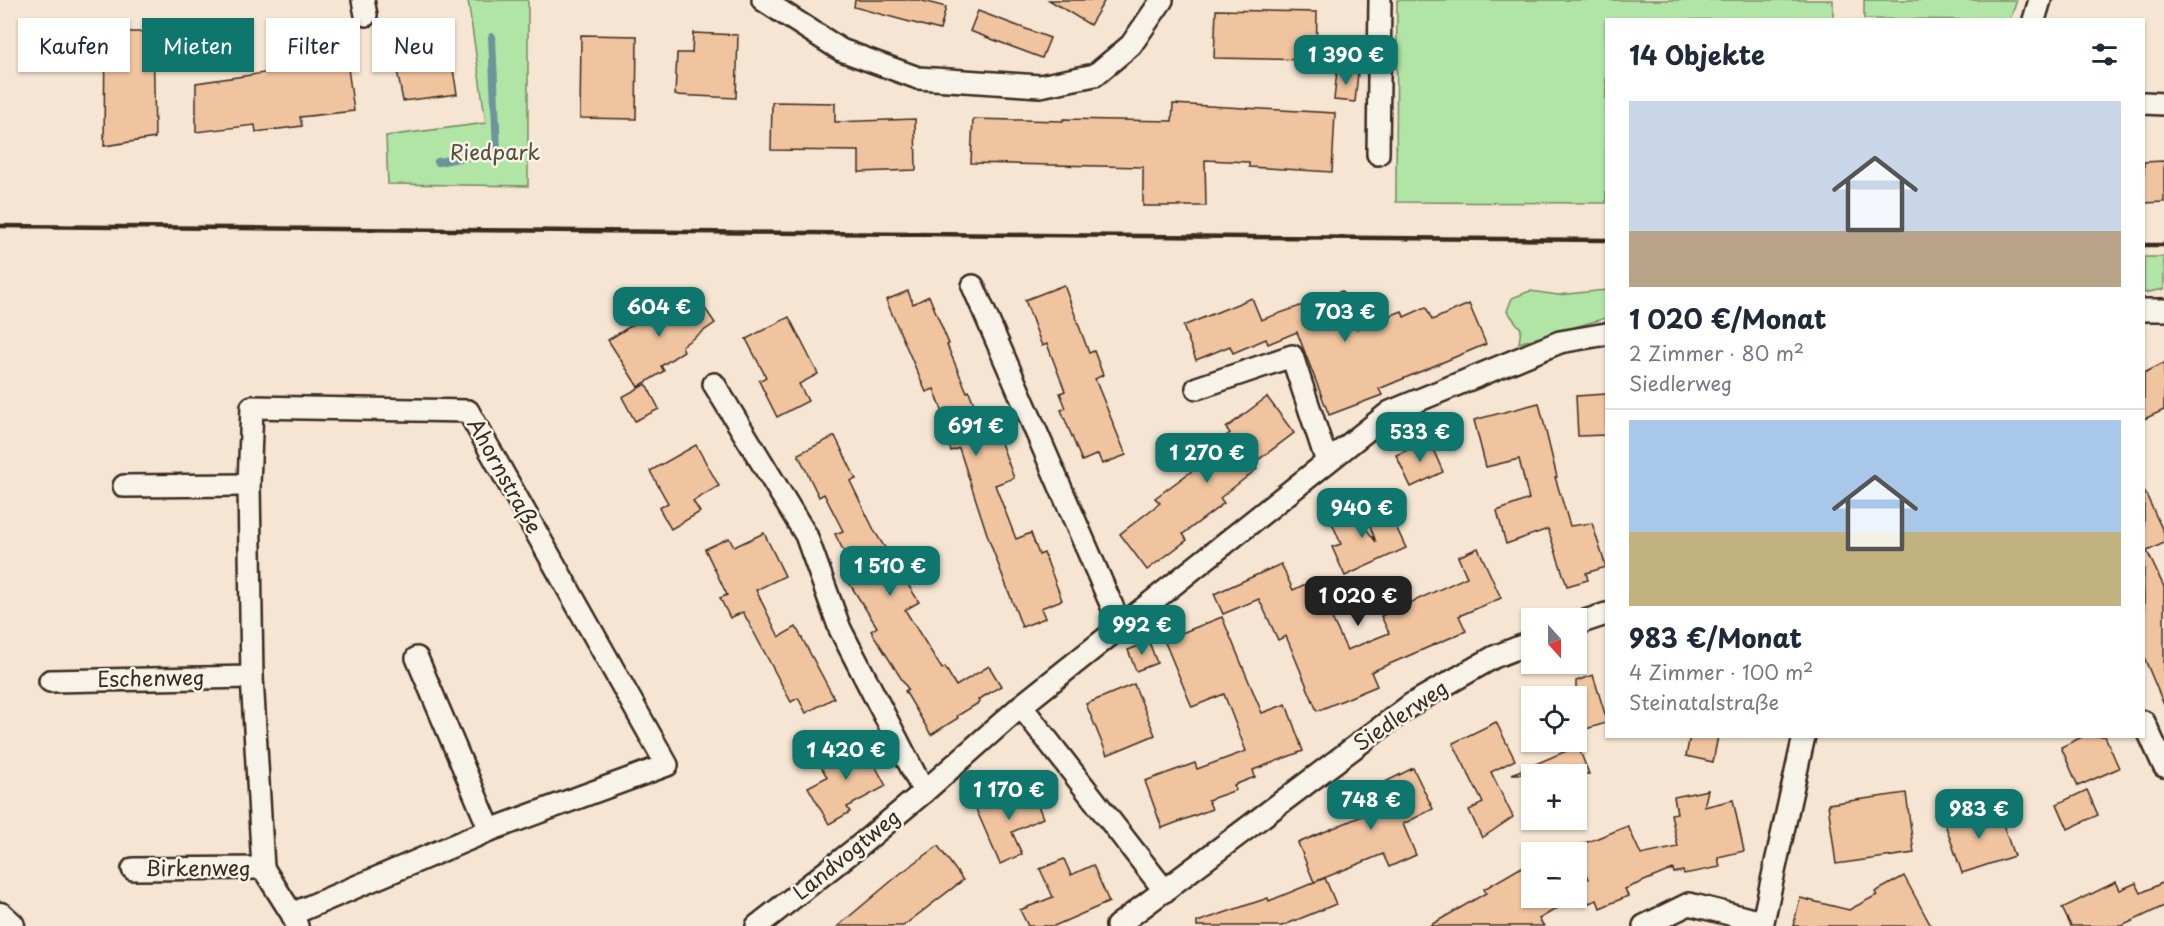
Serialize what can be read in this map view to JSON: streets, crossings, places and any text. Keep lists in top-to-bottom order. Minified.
{"streets":{"street":["Ahornstraße","Eschenweg","Siedlerweg","Landvogtweg","Birkenweg"]},"crossings":[["Ahornstraße","Eschenweg"],["Ahornstraße","Birkenweg"]],"parks":["Riedpark"],"north":"bottom","page":{"chip":["Kaufen","Mieten","Filter","Neu"],"heading":"14 Objekte","price":["1 390 €","604 €","703 €","691 €","533 €","1 270 €","940 €","1 510 €","1 020 €","992 €","1 420 €","1 170 €","748 €","983 €"],"list":[{"name":"1 020 €/Monat","note":"2 Zimmer · 80 m² · Siedlerweg"},{"name":"983 €/Monat","note":"4 Zimmer · 100 m² · Steinatalstraße"}],"map_buttons":["+","−"]}}
